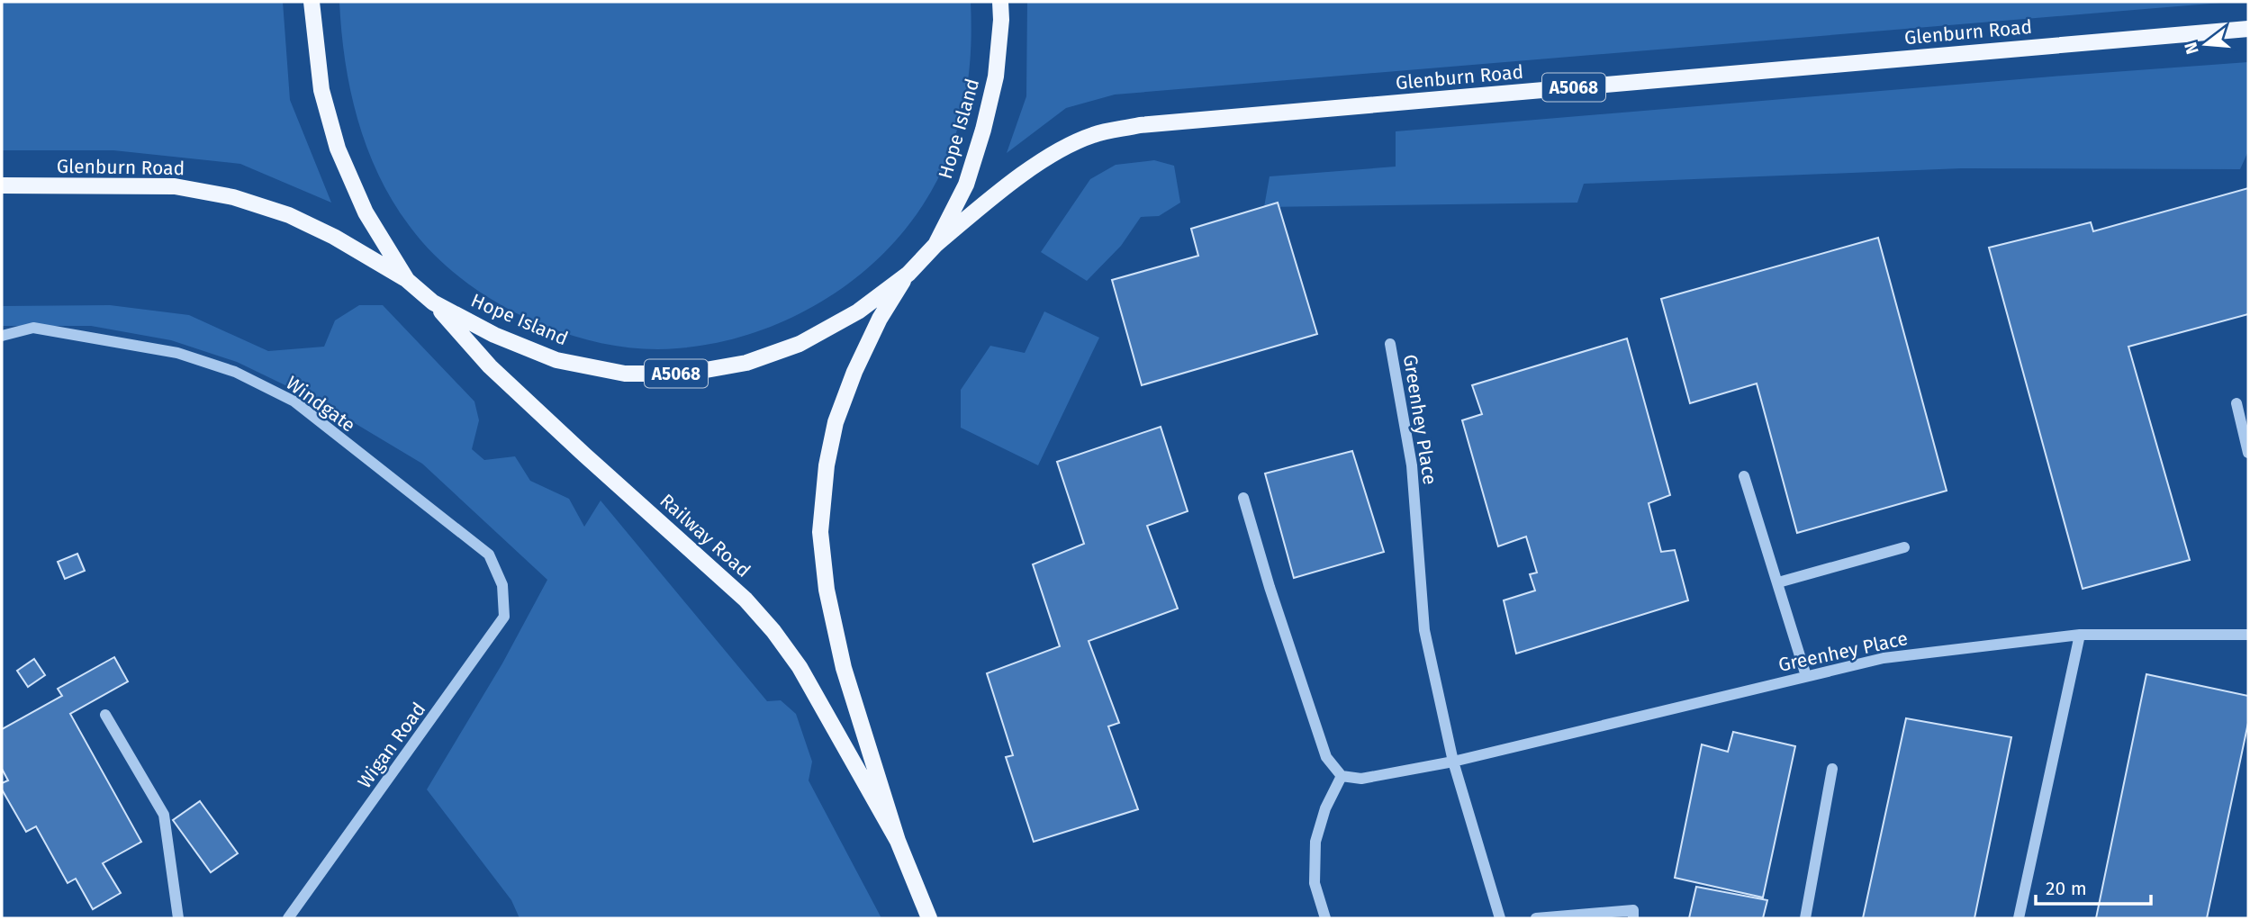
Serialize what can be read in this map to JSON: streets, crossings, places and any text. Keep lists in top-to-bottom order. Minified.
{"streets":{"main road":["Glenburn Road","A5068","Hope Island","Railway Road"],"street":["Windgate","Greenhey Place","Wigan Road"]},"crossings":[["Glenburn Road","Hope Island"],["Hope Island","Railway Road"],["Windgate","Wigan Road"]],"scale_bar":"20 m","north":"left"}
